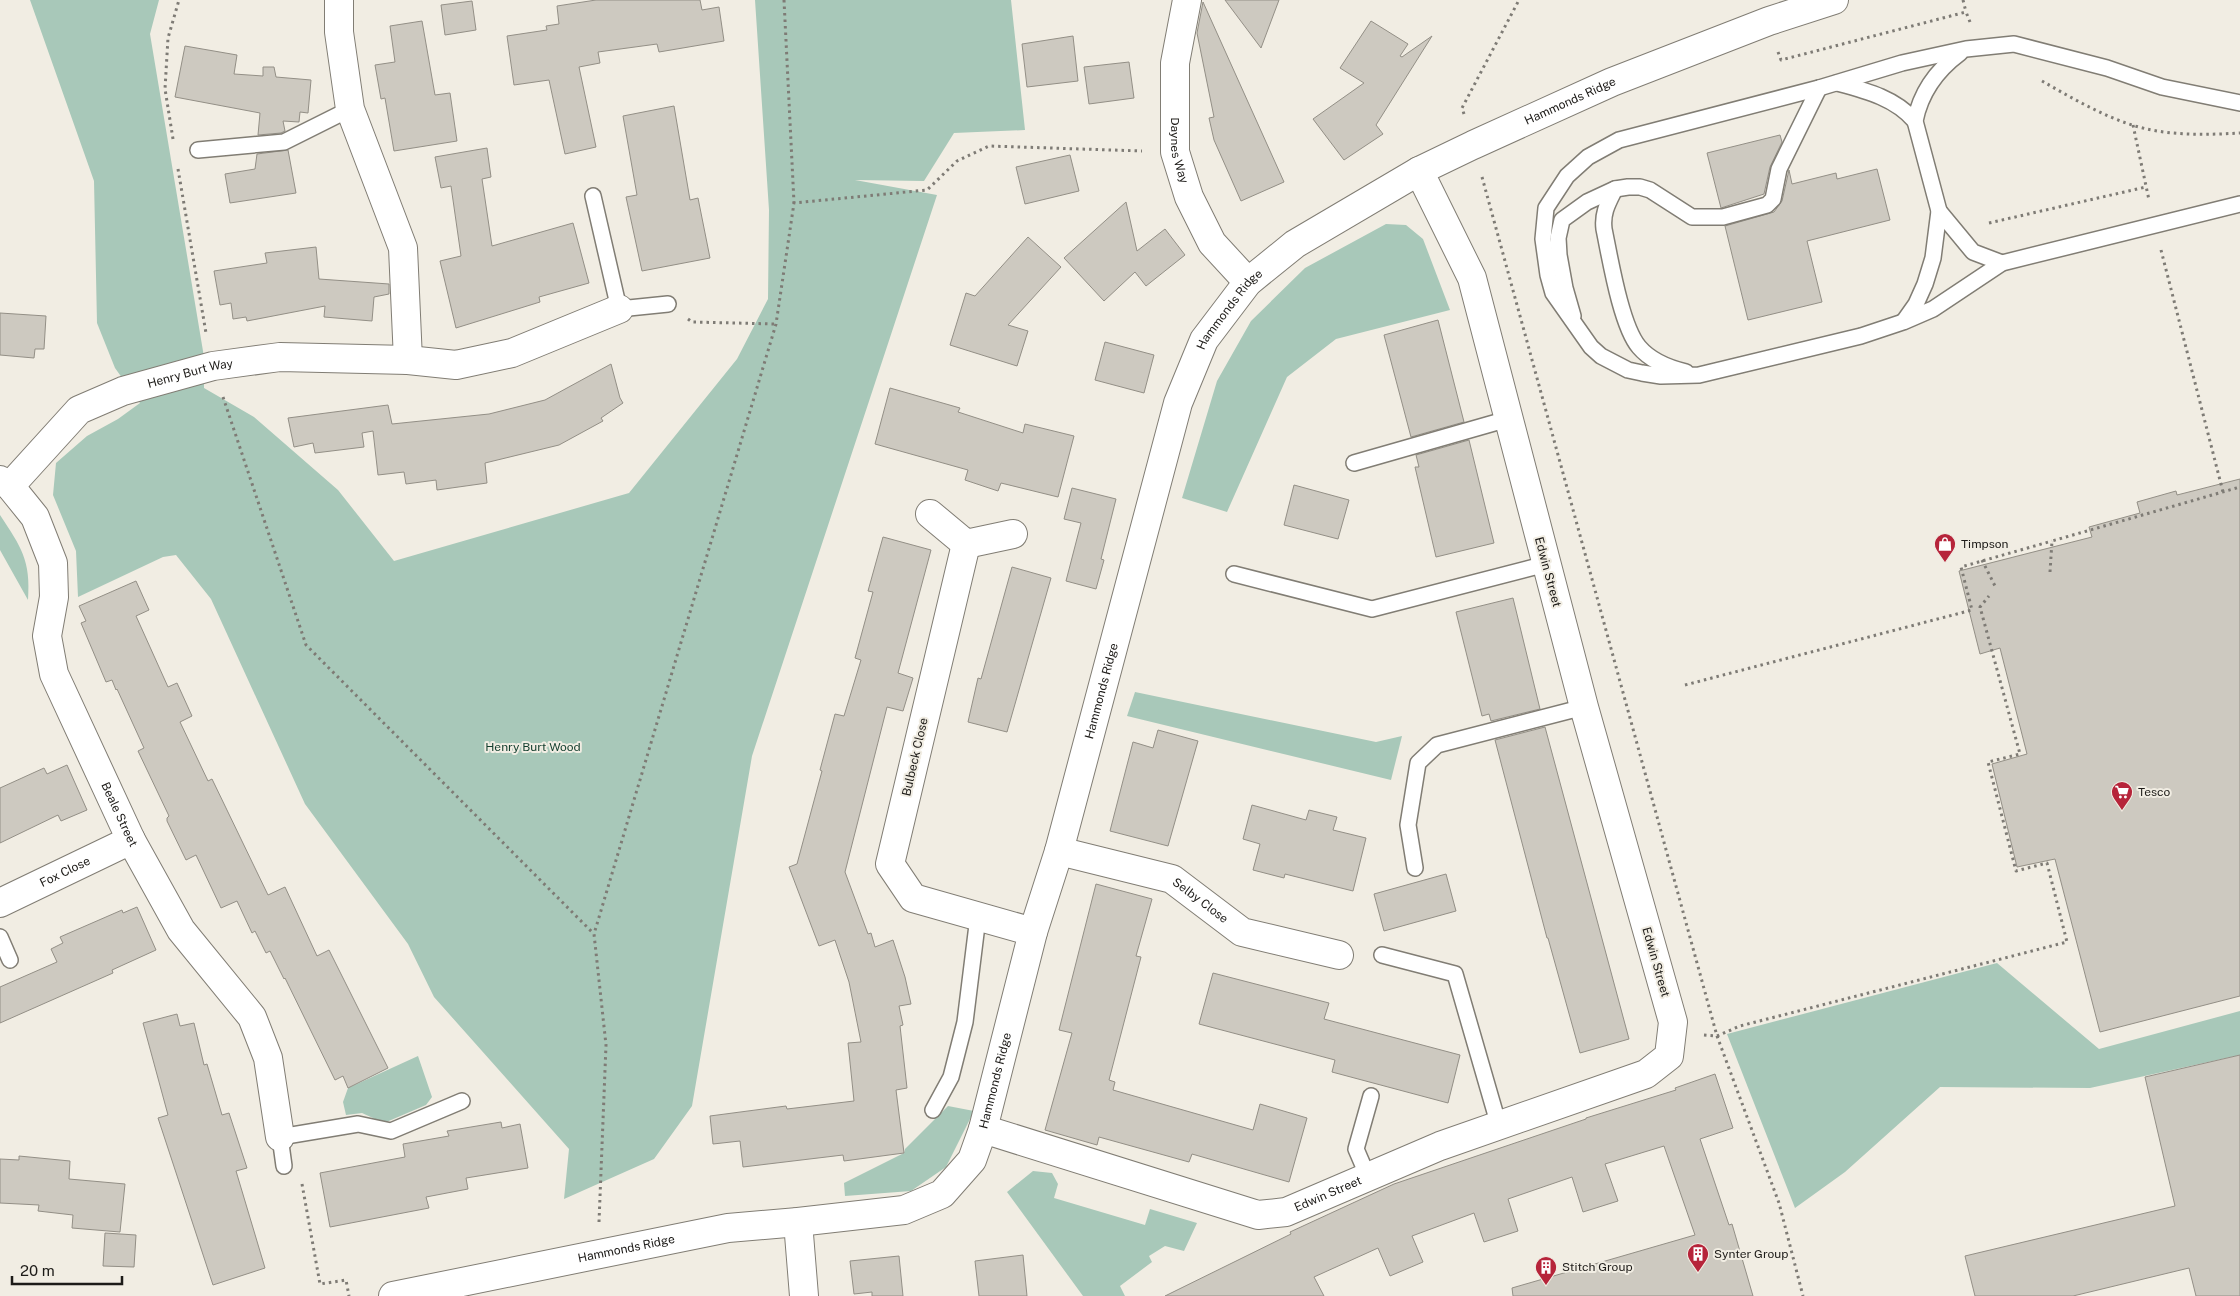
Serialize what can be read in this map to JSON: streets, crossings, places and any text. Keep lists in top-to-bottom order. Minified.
{"streets":{"street":["Hammonds Ridge","Daynes Way","Henry Burt Way","Edwin Street","Bulbeck Close","Beale Street","Fox Close","Selby Close"]},"crossings":[["Hammonds Ridge","Daynes Way"],["Hammonds Ridge","Edwin Street"],["Hammonds Ridge","Bulbeck Close"],["Hammonds Ridge","Selby Close"],["Henry Burt Way","Beale Street"],["Beale Street","Fox Close"]],"parks":["Henry Burt Wood"],"places":{"shop":["Timpson"],"supermarket":["Tesco"],"building":["Synter Group","Stitch Group"]},"scale_bar":"20 m"}
